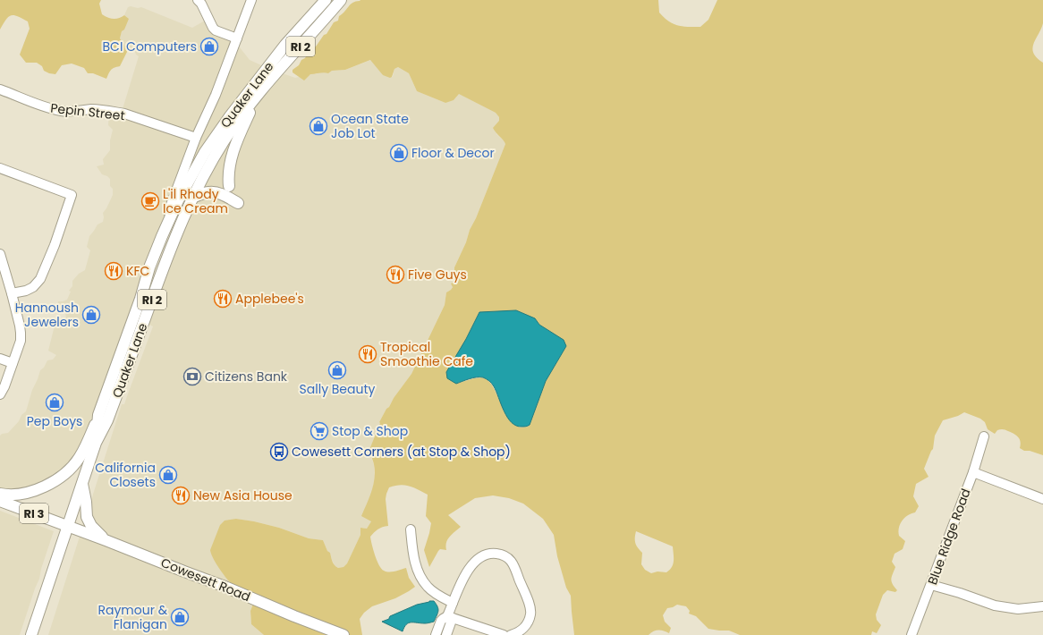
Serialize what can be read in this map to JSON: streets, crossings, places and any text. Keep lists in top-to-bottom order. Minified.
{"streets":{"main road":["RI 2","Quaker Lane","RI 3","Cowesett Road"],"street":["Pepin Street","Blue Ridge Road"]},"crossings":[["RI 2","Quaker Lane"],["Quaker Lane","Pepin Street"],["Quaker Lane","RI 3"],["Quaker Lane","Cowesett Road"],["RI 3","Cowesett Road"]],"places":{"shop":["BCI Computers","Ocean State Job Lot","Floor & Decor","Hannoush Jewelers","Sally Beauty","Pep Boys","California Closets","Raymour & Flanigan"],"cafe":["L'il Rhody Ice Cream"],"restaurant":["KFC","Five Guys","Applebee's","Tropical Smoothie Cafe","New Asia House"],"bank":["Citizens Bank"],"supermarket":["Stop & Shop"],"bus stop":["Cowesett Corners (at Stop & Shop)"]}}
